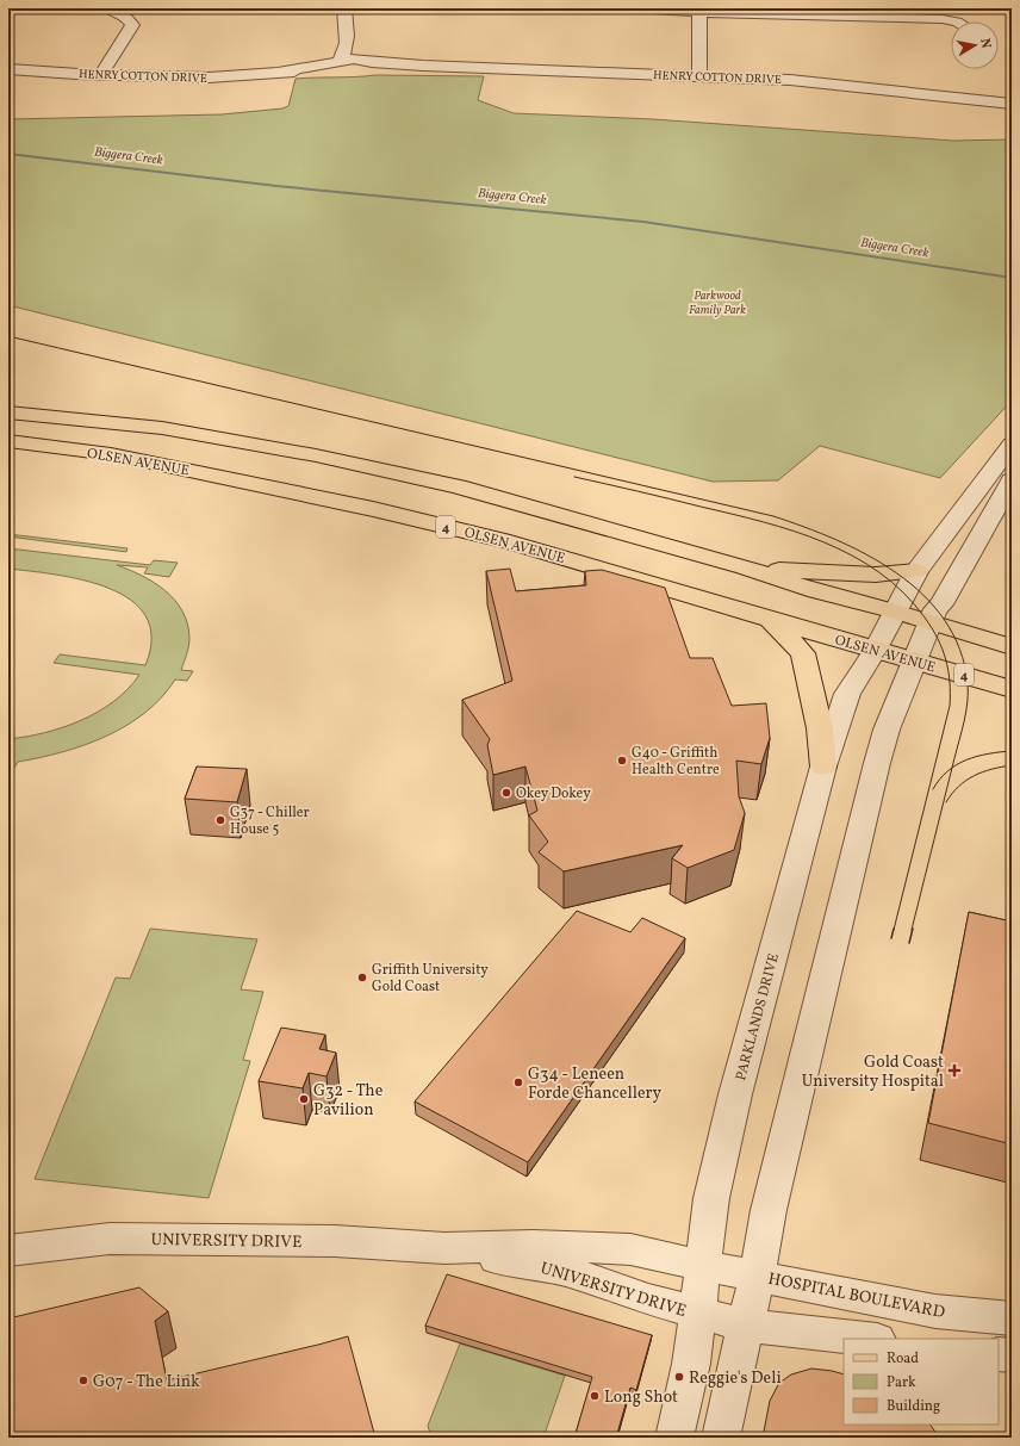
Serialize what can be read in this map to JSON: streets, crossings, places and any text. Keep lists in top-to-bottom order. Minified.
{"streets":{"main road":["OLSEN AVENUE","4"],"street":["HENRY COTTON DRIVE","PARKLANDS DRIVE","UNIVERSITY DRIVE","HOSPITAL BOULEVARD"]},"crossings":[["OLSEN AVENUE","PARKLANDS DRIVE"],["PARKLANDS DRIVE","UNIVERSITY DRIVE"],["PARKLANDS DRIVE","HOSPITAL BOULEVARD"],["UNIVERSITY DRIVE","HOSPITAL BOULEVARD"]],"water":["Biggera Creek"],"parks":["Parkwood Family Park"],"places":{"other":["G40 - Griffith Health Centre","Okey Dokey","G37 - Chiller House 5","Griffith University Gold Coast","G34 - Leneen Forde Chancellery","G32 - The Pavilion","Reggie's Deli","G07 - The Link","Long Shot"],"health":["Gold Coast University Hospital"]},"legend":["Road","Park","Building"],"north":"right"}
